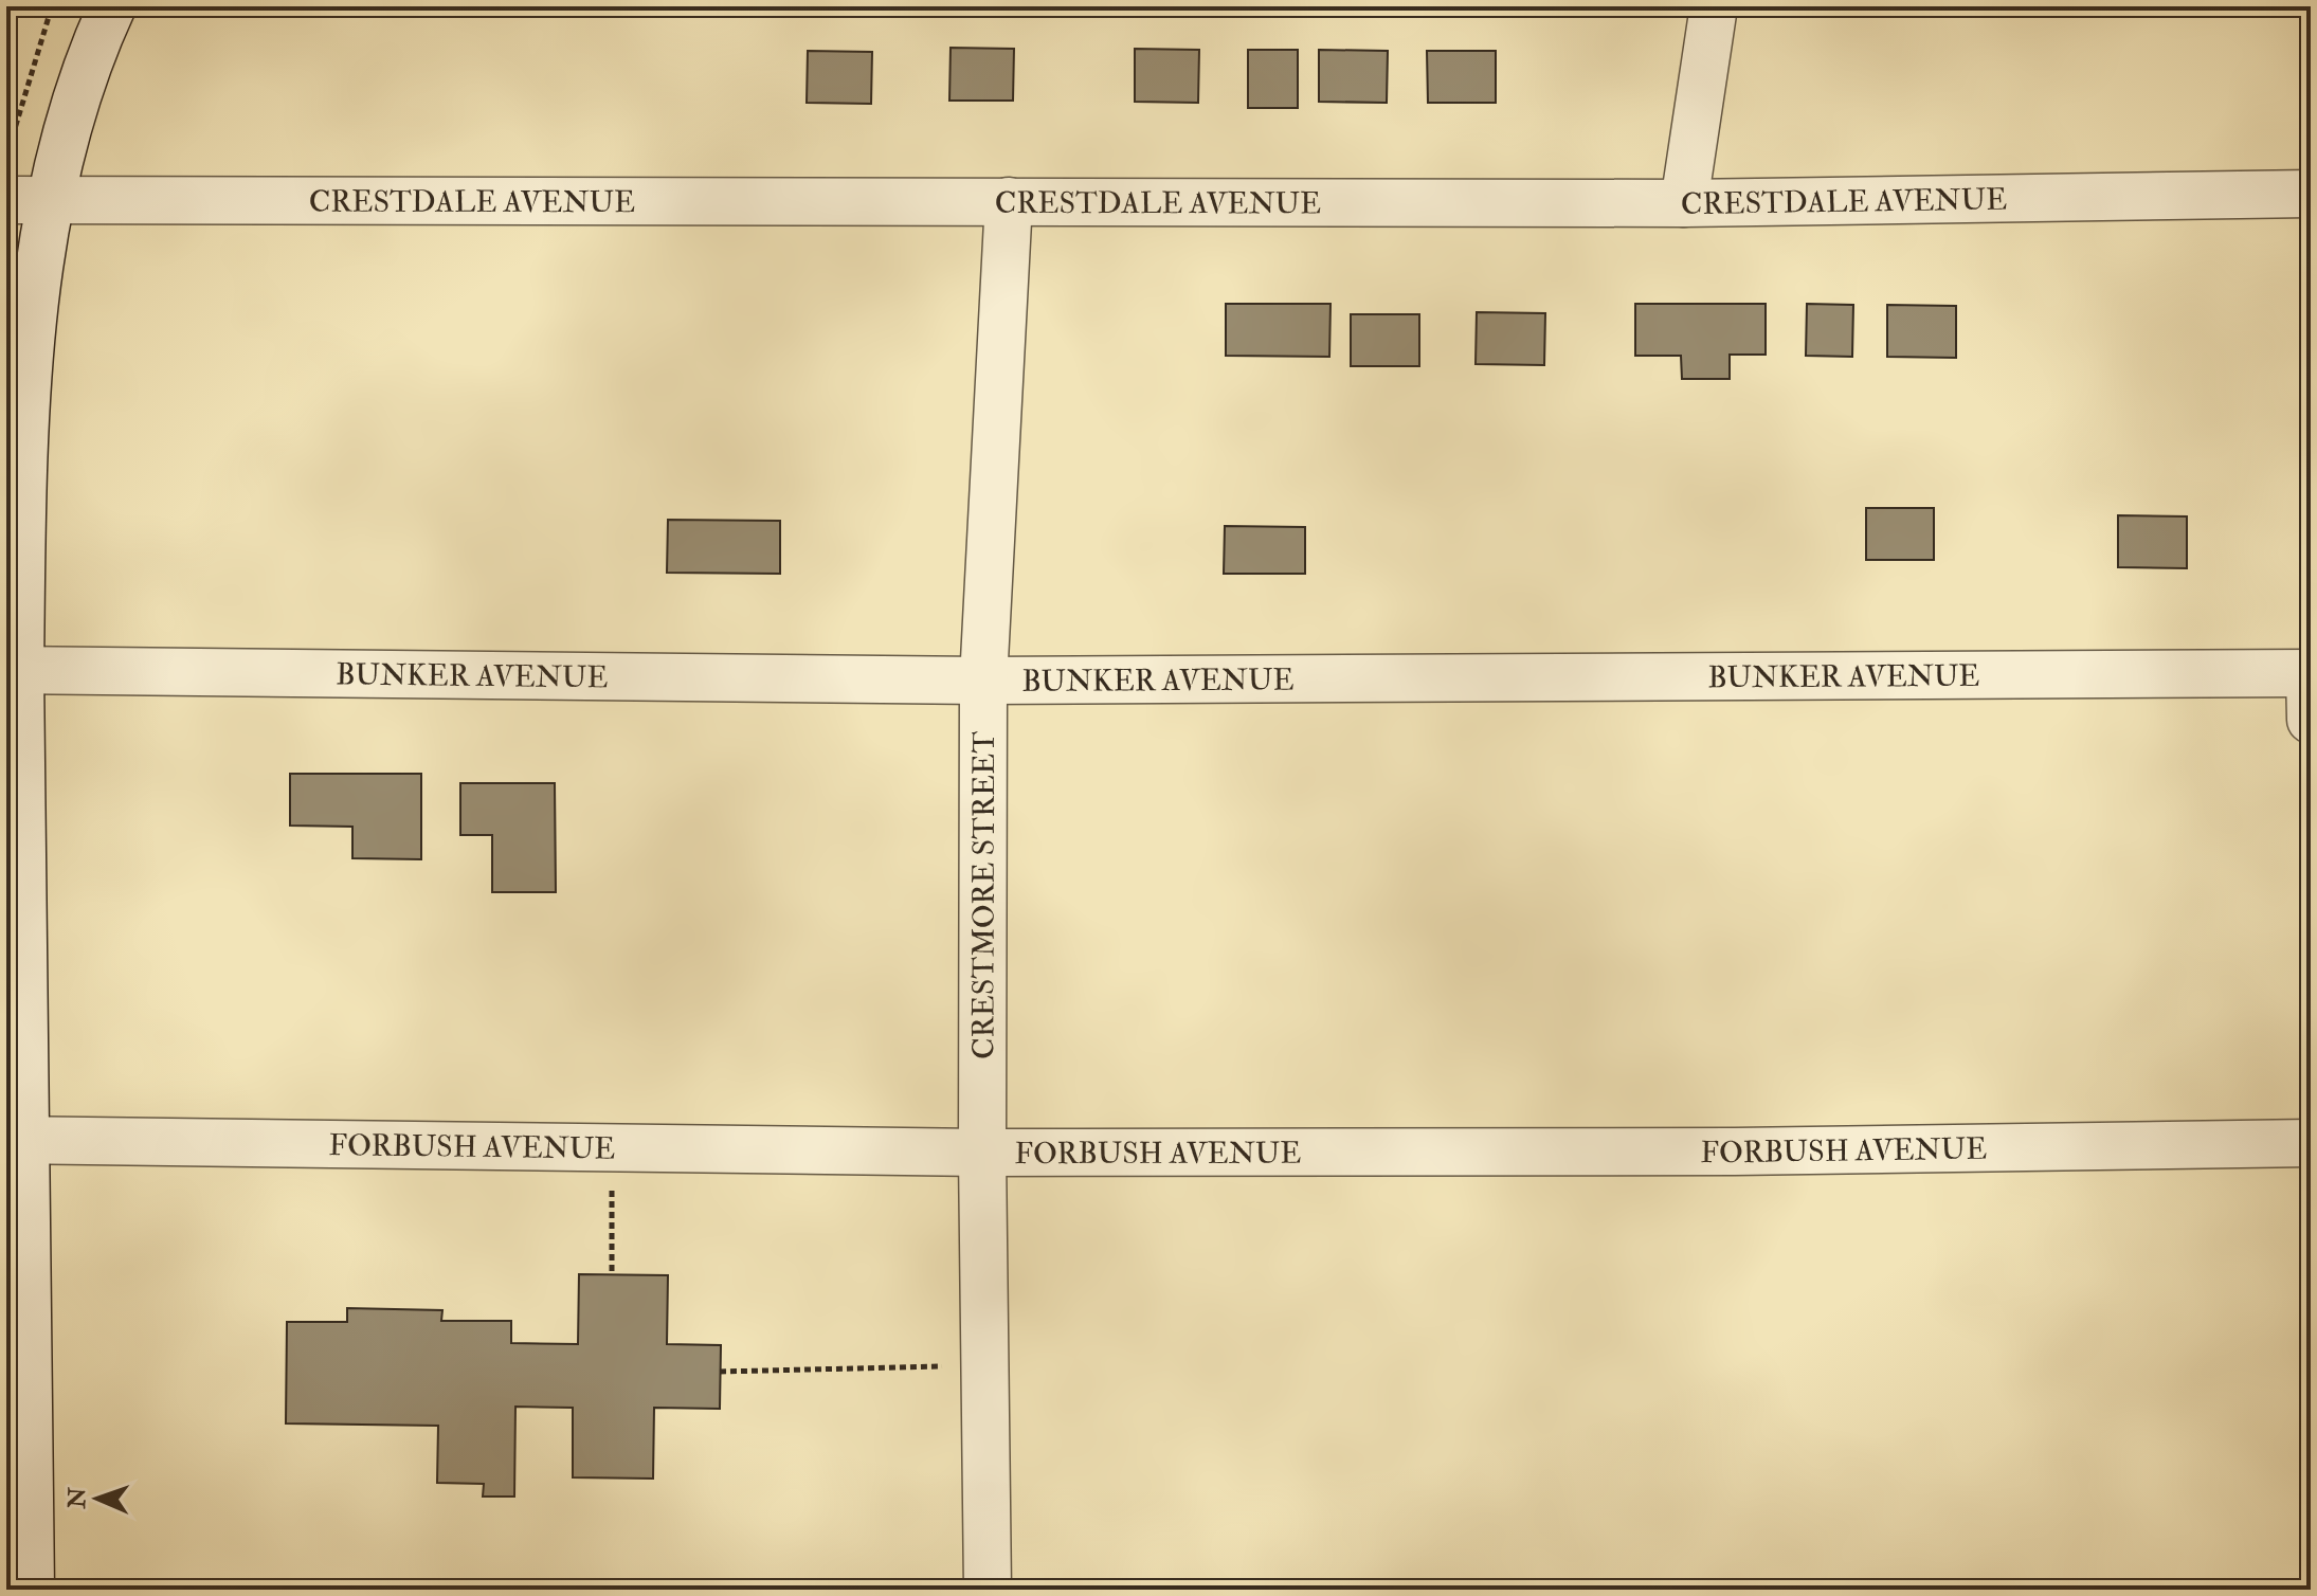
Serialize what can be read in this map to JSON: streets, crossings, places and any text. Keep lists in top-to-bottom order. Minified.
{"streets":{"street":["CRESTDALE AVENUE","BUNKER AVENUE","CRESTMORE STREET","FORBUSH AVENUE"]},"crossings":[["CRESTDALE AVENUE","CRESTMORE STREET"],["BUNKER AVENUE","CRESTMORE STREET"],["CRESTMORE STREET","FORBUSH AVENUE"]],"north":"left"}
